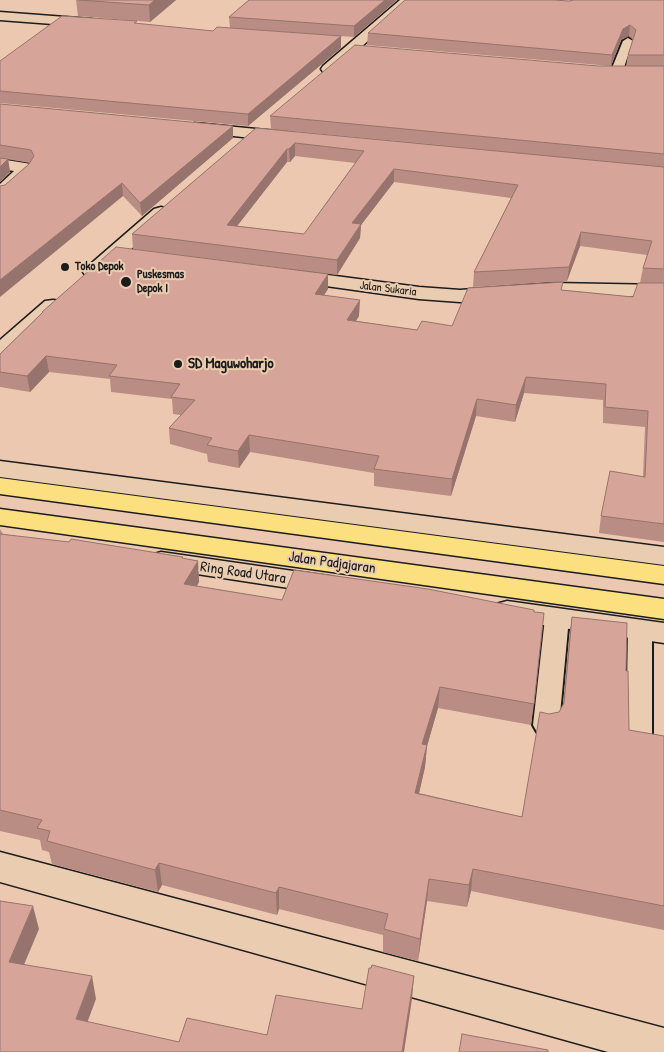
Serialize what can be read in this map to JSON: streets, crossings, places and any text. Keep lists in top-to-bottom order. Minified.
{"streets":{"highway":["Jalan Padjajaran"],"street":["Jalan Sukaria","Ring Road Utara"]},"crossings":[["Jalan Padjajaran","Ring Road Utara"]],"places":["Toko Depok","Puskesmas Depok I","SD Maguwoharjo"]}
